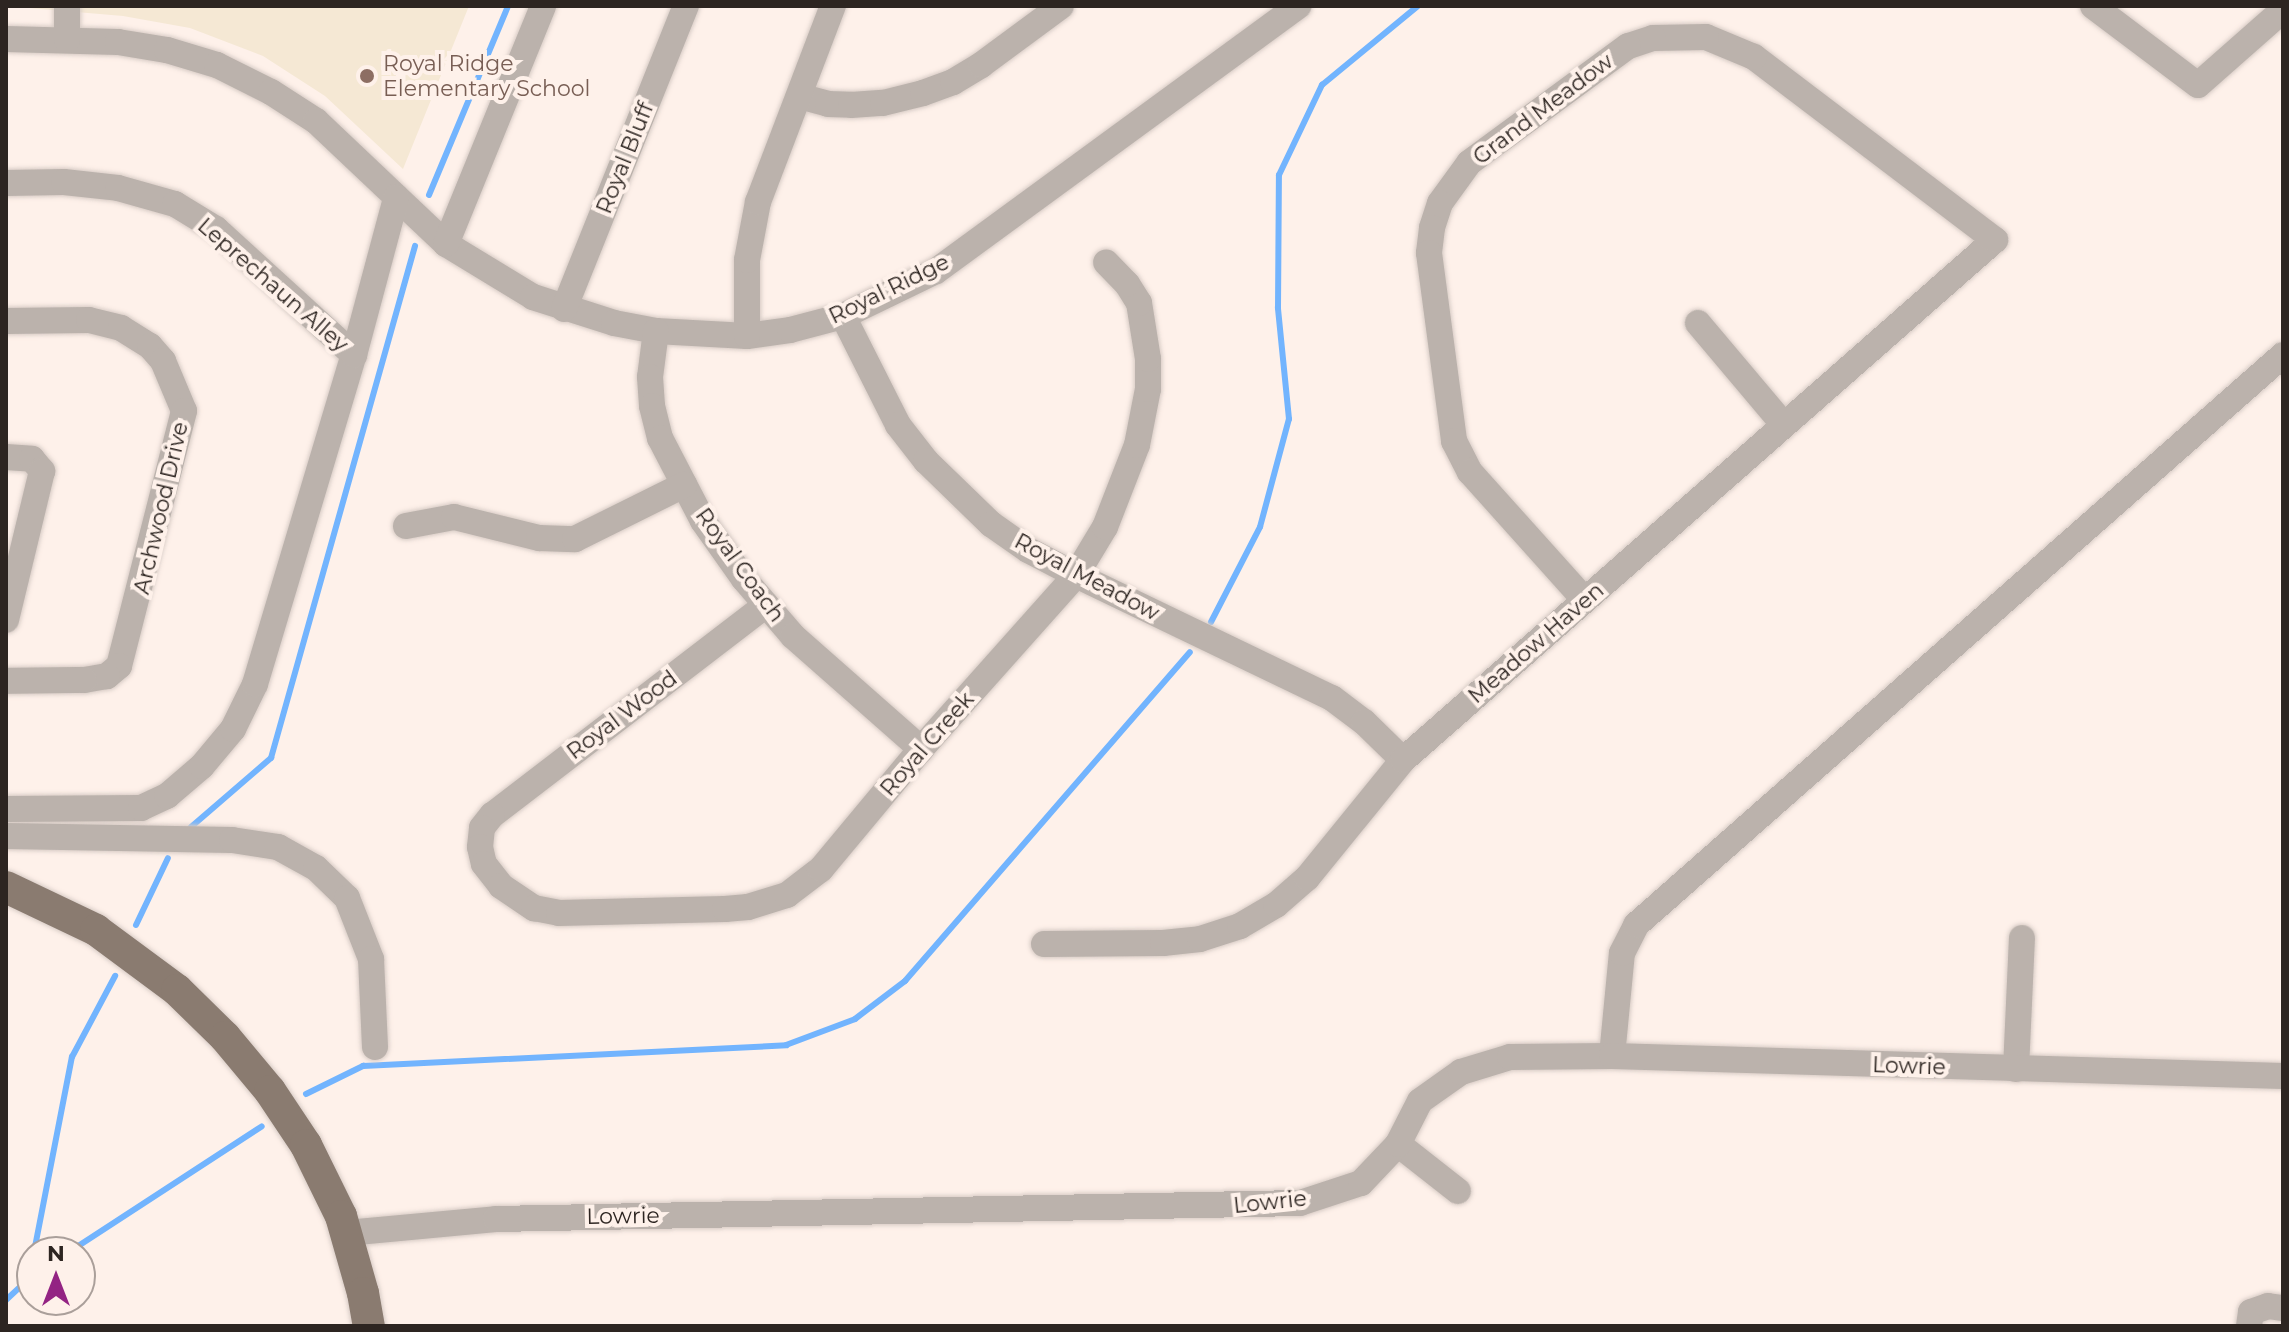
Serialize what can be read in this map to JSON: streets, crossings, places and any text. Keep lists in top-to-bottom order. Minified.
{"streets":{"street":["Grand Meadow","Royal Bluff","Leprechaun Alley","Royal Ridge","Archwood Drive","Royal Coach","Royal Meadow","Meadow Haven","Royal Wood","Royal Creek","Lowrie"]},"crossings":[["Grand Meadow","Meadow Haven"],["Royal Bluff","Royal Ridge"],["Royal Ridge","Royal Coach"],["Royal Ridge","Royal Meadow"],["Royal Coach","Royal Wood"],["Royal Coach","Royal Creek"],["Royal Meadow","Meadow Haven"],["Royal Meadow","Royal Creek"],["Royal Wood","Royal Creek"]],"places":["Royal Ridge Elementary School"],"north":"top"}
